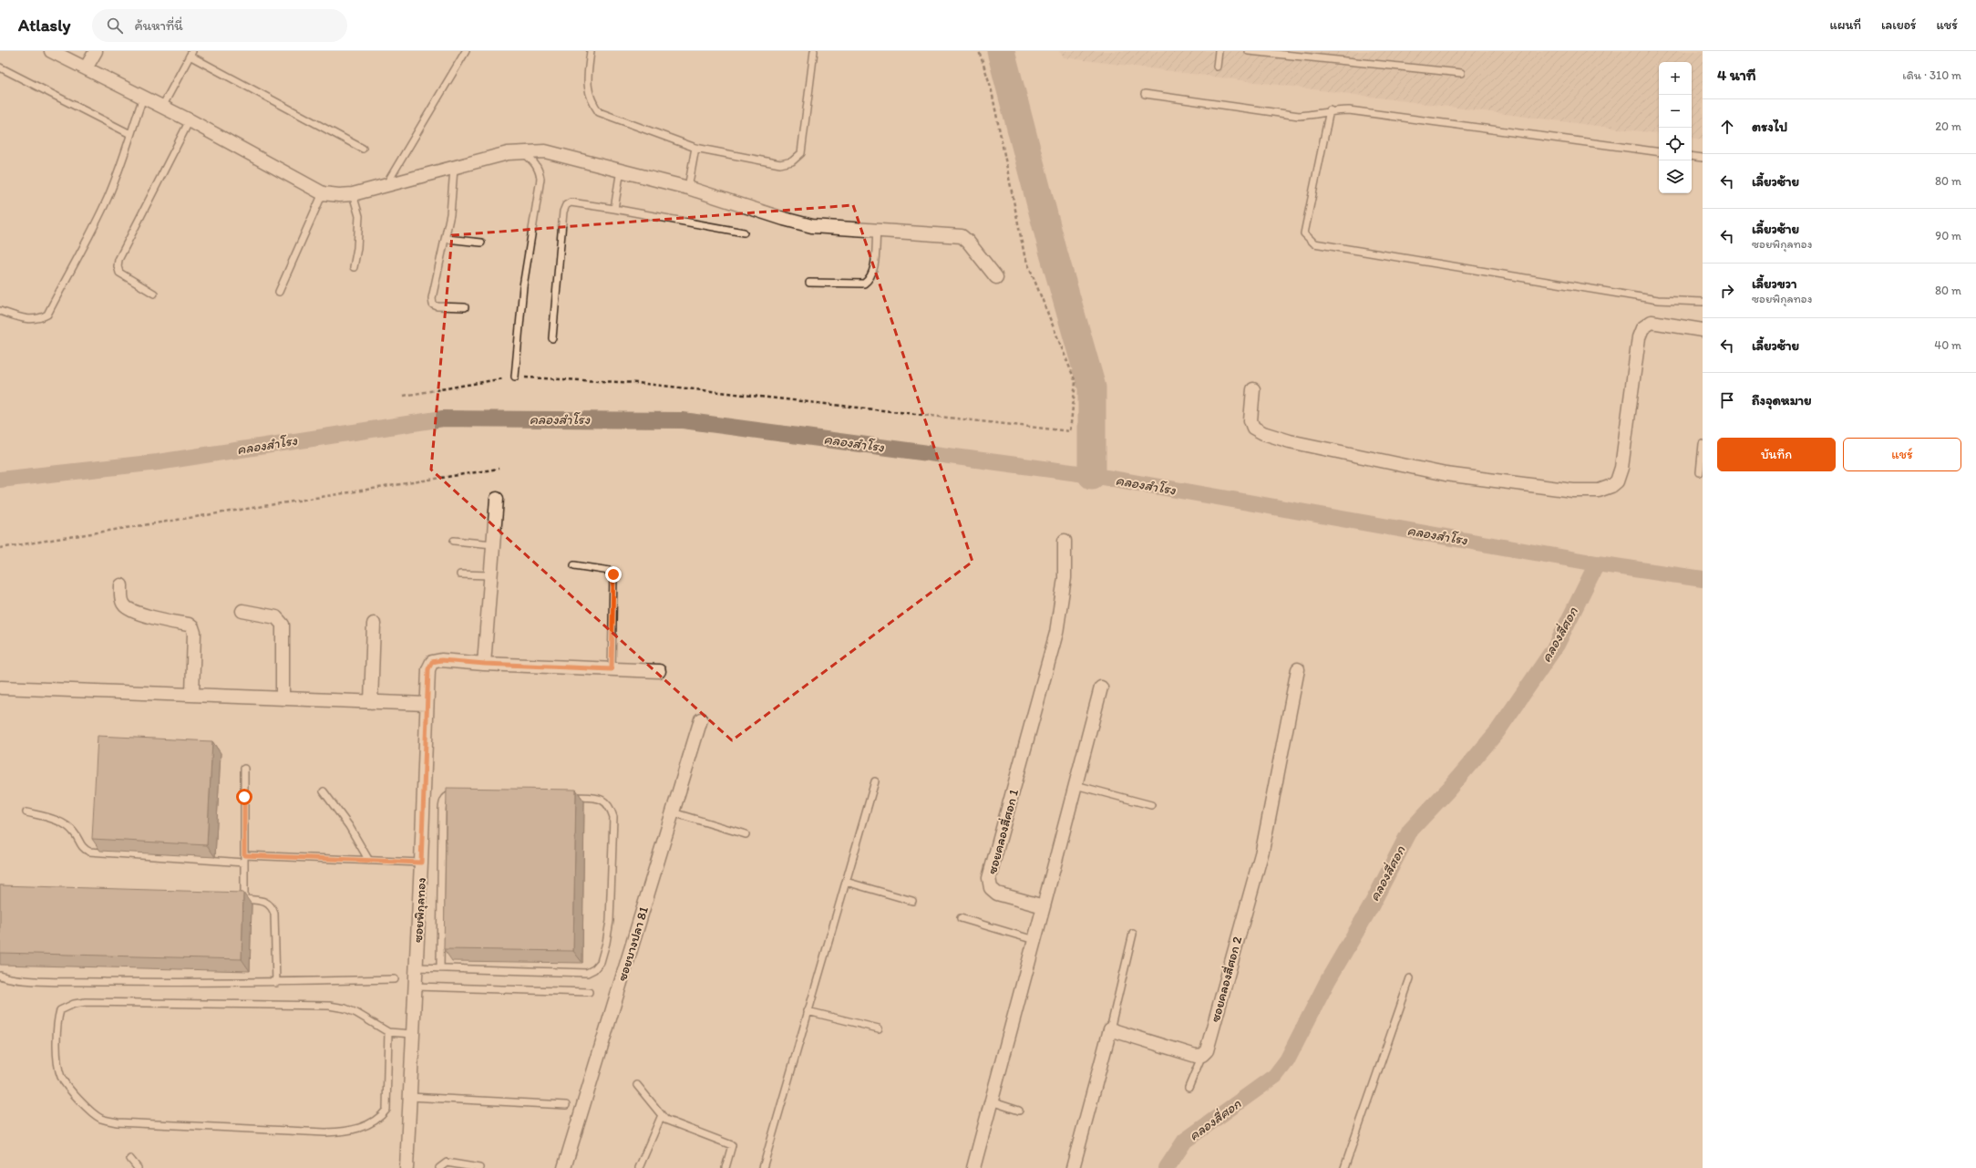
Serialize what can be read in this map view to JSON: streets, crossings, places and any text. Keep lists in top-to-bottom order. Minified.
{"streets":{"street":["ซอยคลองสี่ศอก 1","ซอยพิกุลทอง","ซอยบางปลา 81","ซอยคลองสี่ศอก 2"]},"water":["คลองสำโรง","คลองสี่ศอก"],"page":{"header":"Atlasly","search":"ค้นหาที่นี่","nav":["แผนที่","เลเยอร์","แชร์"],"heading":["4 นาที","เดิน · 310 m"],"map_buttons":["+","−"],"list":[["ตรงไป","20 m"],["เลี้ยวซ้าย","80 m"],["เลี้ยวซ้าย","ซอยพิกุลทอง","90 m"],["เลี้ยวขวา","ซอยพิกุลทอง","80 m"],["เลี้ยวซ้าย","40 m"],"ถึงจุดหมาย"],"buttons":["บันทึก","แชร์"]}}
